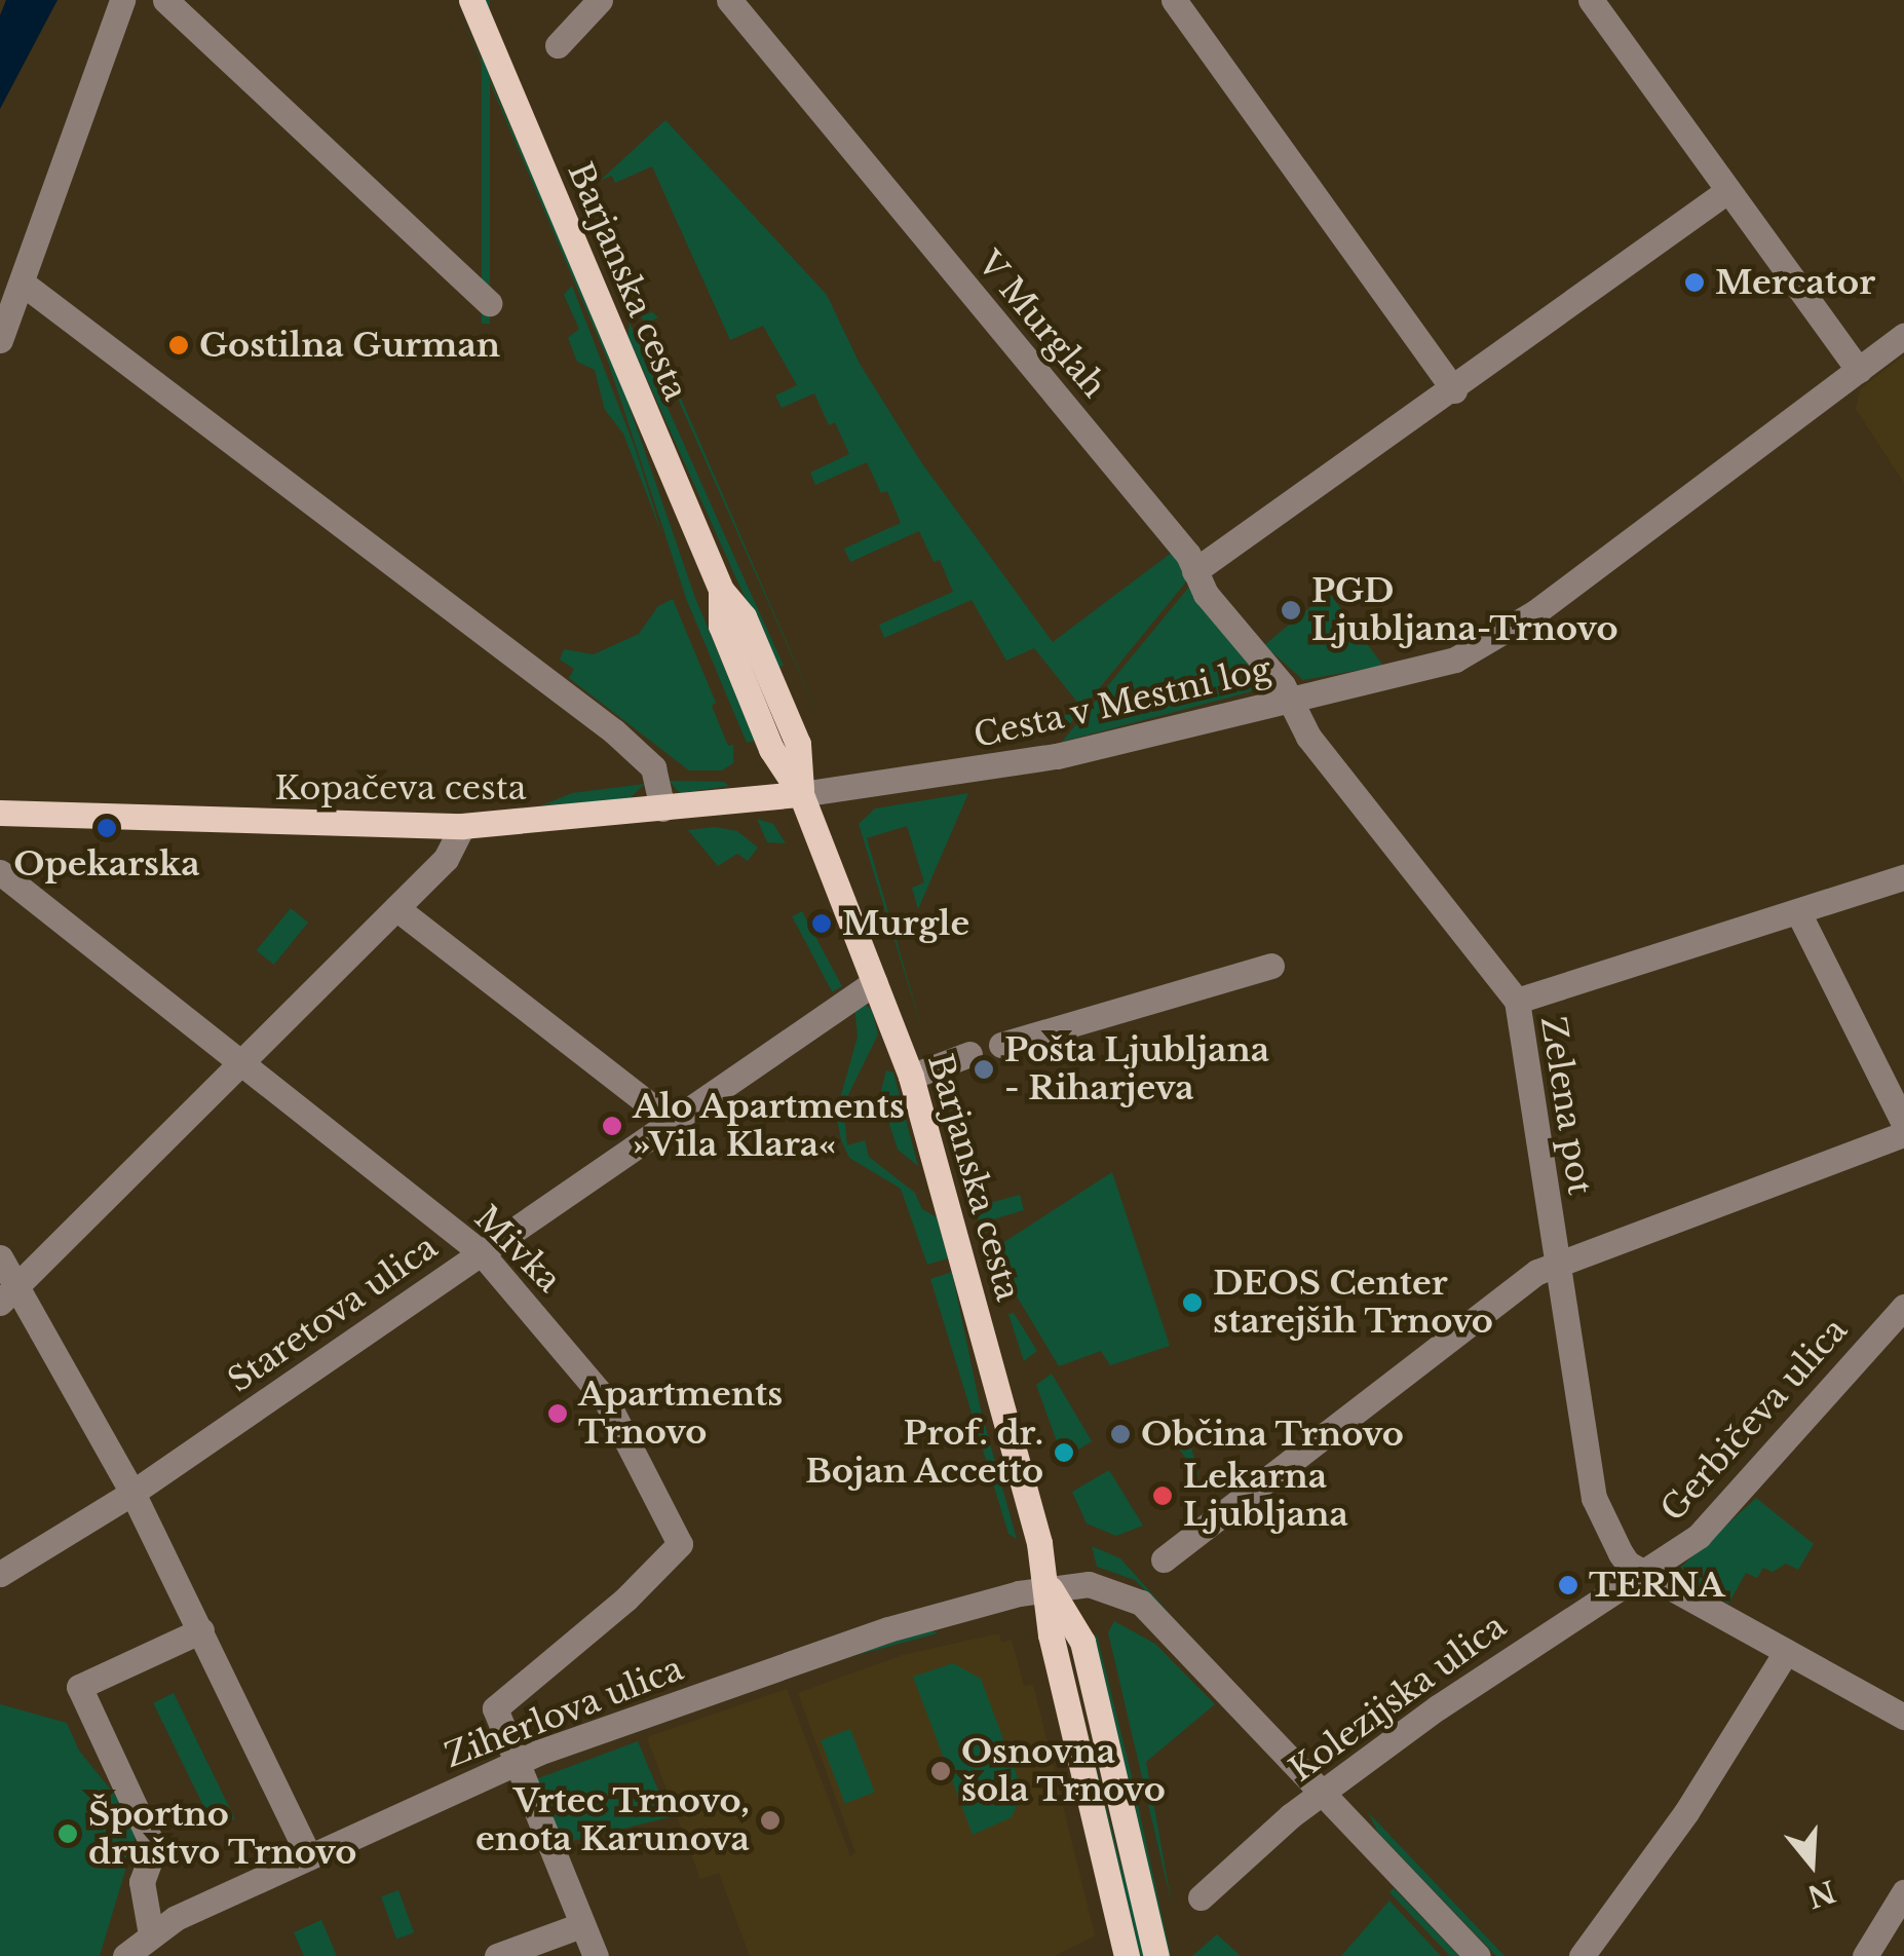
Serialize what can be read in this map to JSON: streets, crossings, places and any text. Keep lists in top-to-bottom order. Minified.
{"streets":{"main road":["Barjanska cesta","Kopačeva cesta"],"street":["V Murglah","Cesta v Mestni log","Zelena pot","Mivka","Staretova ulica","Gerbičeva ulica","Kolezijska ulica","Ziherlova ulica"]},"crossings":[["Barjanska cesta","Cesta v Mestni log"],["Barjanska cesta","Kopačeva cesta"],["Barjanska cesta","Staretova ulica"],["Barjanska cesta","Ziherlova ulica"],["V Murglah","Cesta v Mestni log"],["V Murglah","Zelena pot"],["Cesta v Mestni log","Kopačeva cesta"],["Cesta v Mestni log","Zelena pot"],["Zelena pot","Gerbičeva ulica"],["Zelena pot","Kolezijska ulica"],["Mivka","Staretova ulica"],["Mivka","Ziherlova ulica"],["Gerbičeva ulica","Kolezijska ulica"],["Kolezijska ulica","Ziherlova ulica"]],"places":["Mercator","Gostilna Gurman","PGD Ljubljana-Trnovo","Opekarska","Murgle","Pošta Ljubljana - Riharjeva","Alo Apartments »Vila Klara«","DEOS Center starejših Trnovo","Apartments Trnovo","Občina Trnovo","Prof. dr. Bojan Accetto","Lekarna Ljubljana","TERNA","Osnovna šola Trnovo","Vrtec Trnovo, enota Karunova","Športno društvo Trnovo"],"north":"bottom"}
